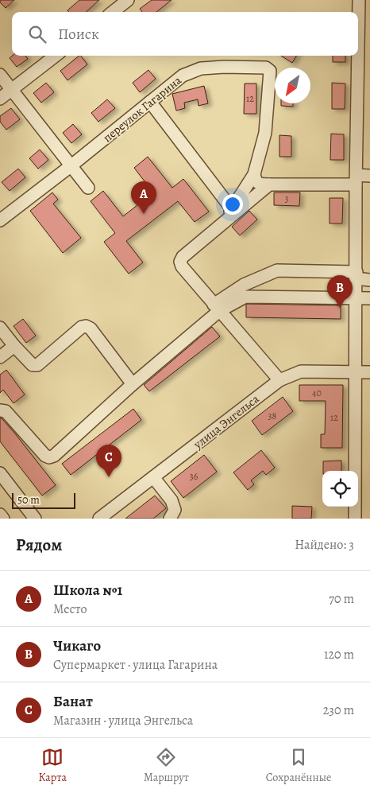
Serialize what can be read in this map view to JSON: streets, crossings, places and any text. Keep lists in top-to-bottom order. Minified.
{"streets":{"street":["переулок Гагарина","улица Энгельса"]},"house_numbers":["12","3","40","38","12","36"],"scale_bar":"50 m","north":"bottom left","page":{"search":"Поиск","pins":["A","B","C"],"scale":"50 m","heading":["Рядом","Найдено: 3"],"list":[{"mark":"A","name":"Школа №1","note":"Место","value":"70 m"},{"mark":"B","name":"Чикаго","note":"Супермаркет · улица Гагарина","value":"120 m"},{"mark":"C","name":"Банат","note":"Магазин · улица Энгельса","value":"230 m"}],"nav":["Карта","Маршрут","Сохранённые"]}}
